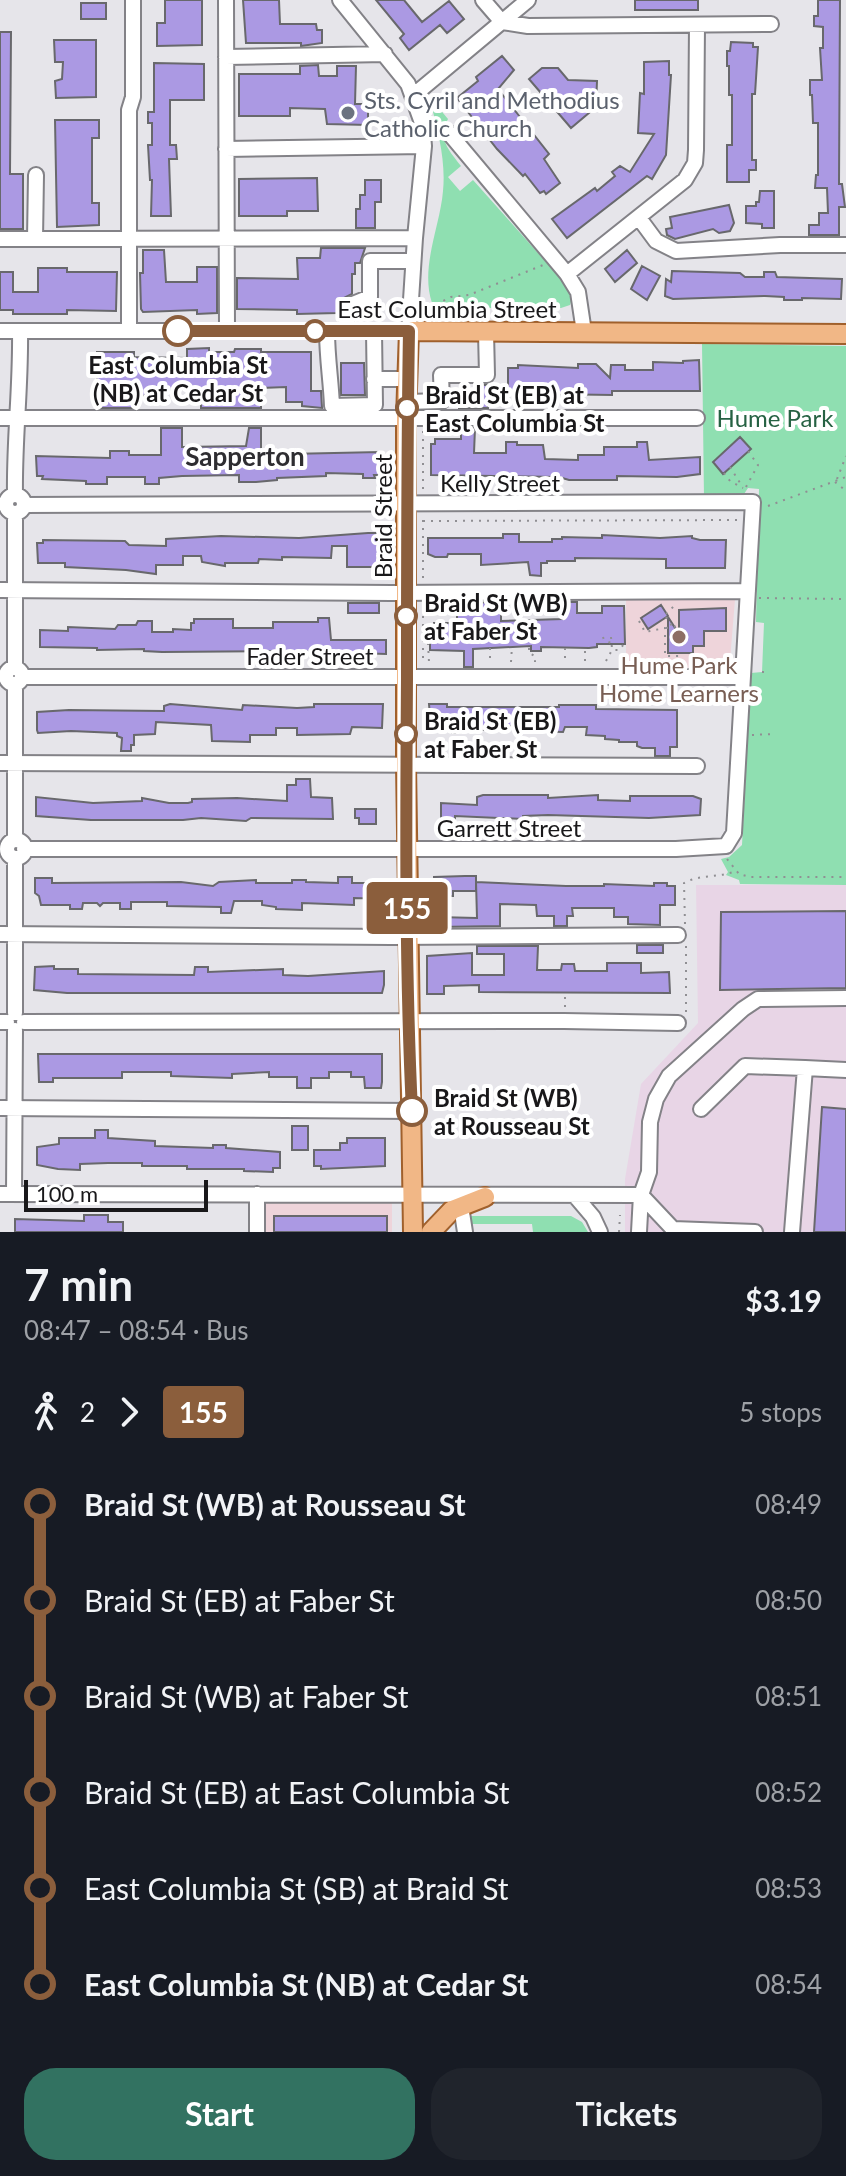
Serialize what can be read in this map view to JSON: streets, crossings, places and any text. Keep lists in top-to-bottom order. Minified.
{"streets":{"main road":["East Columbia Street","Braid Street"],"street":["Kelly Street","Fader Street","Garrett Street"]},"crossings":[["East Columbia Street","Braid Street"],["Kelly Street","Braid Street"],["Braid Street","Fader Street"],["Braid Street","Garrett Street"],["Fader Street","Garrett Street"]],"districts":["Sapperton"],"parks":["Hume Park"],"places":["Sts. Cyril and Methodius Catholic Church","East Columbia St (NB) at Cedar St","Braid St (EB) at East Columbia St","Braid St (WB) at Faber St","Hume Park Home Learners","Braid St (EB) at Faber St","Braid St (WB) at Rousseau St"],"lines":["bus line 155"],"scale_bar":"100 m","page":{"on_map":"155","scale":"100 m","heading":["7 min","08:47 – 08:54 · Bus","$3.19"],"legs":["2","155","5 stops"],"list":[{"name":"Braid St (WB) at Rousseau St","value":"08:49"},{"name":"Braid St (EB) at Faber St","value":"08:50"},{"name":"Braid St (WB) at Faber St","value":"08:51"},{"name":"Braid St (EB) at East Columbia St","value":"08:52"},{"name":"East Columbia St (SB) at Braid St","value":"08:53"},{"name":"East Columbia St (NB) at Cedar St","value":"08:54"}],"buttons":["Start","Tickets"]}}
